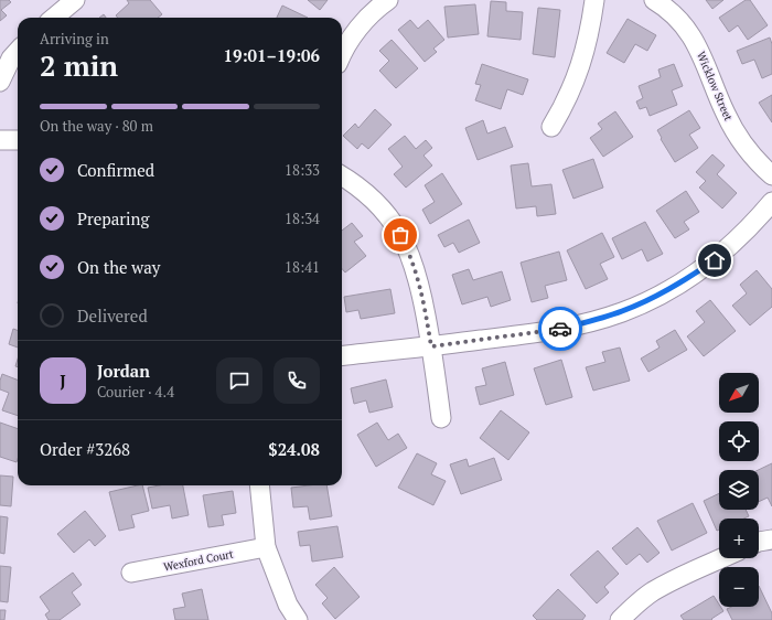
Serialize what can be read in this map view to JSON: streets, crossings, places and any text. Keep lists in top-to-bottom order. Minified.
{"streets":{"street":["Wicklow Street","Wexford Court"]},"north":"bottom left","page":{"heading":["2 min","Arriving in","19:01–19:06"],"panel":["Jordan","Courier · 4.4","Order #3268","$24.08"],"bar":"On the way · 80 m","list":[["Confirmed","18:33"],["Preparing","18:34"],["On the way","18:41"],"Delivered"],"round":"J","map_buttons":["+","−"]}}
